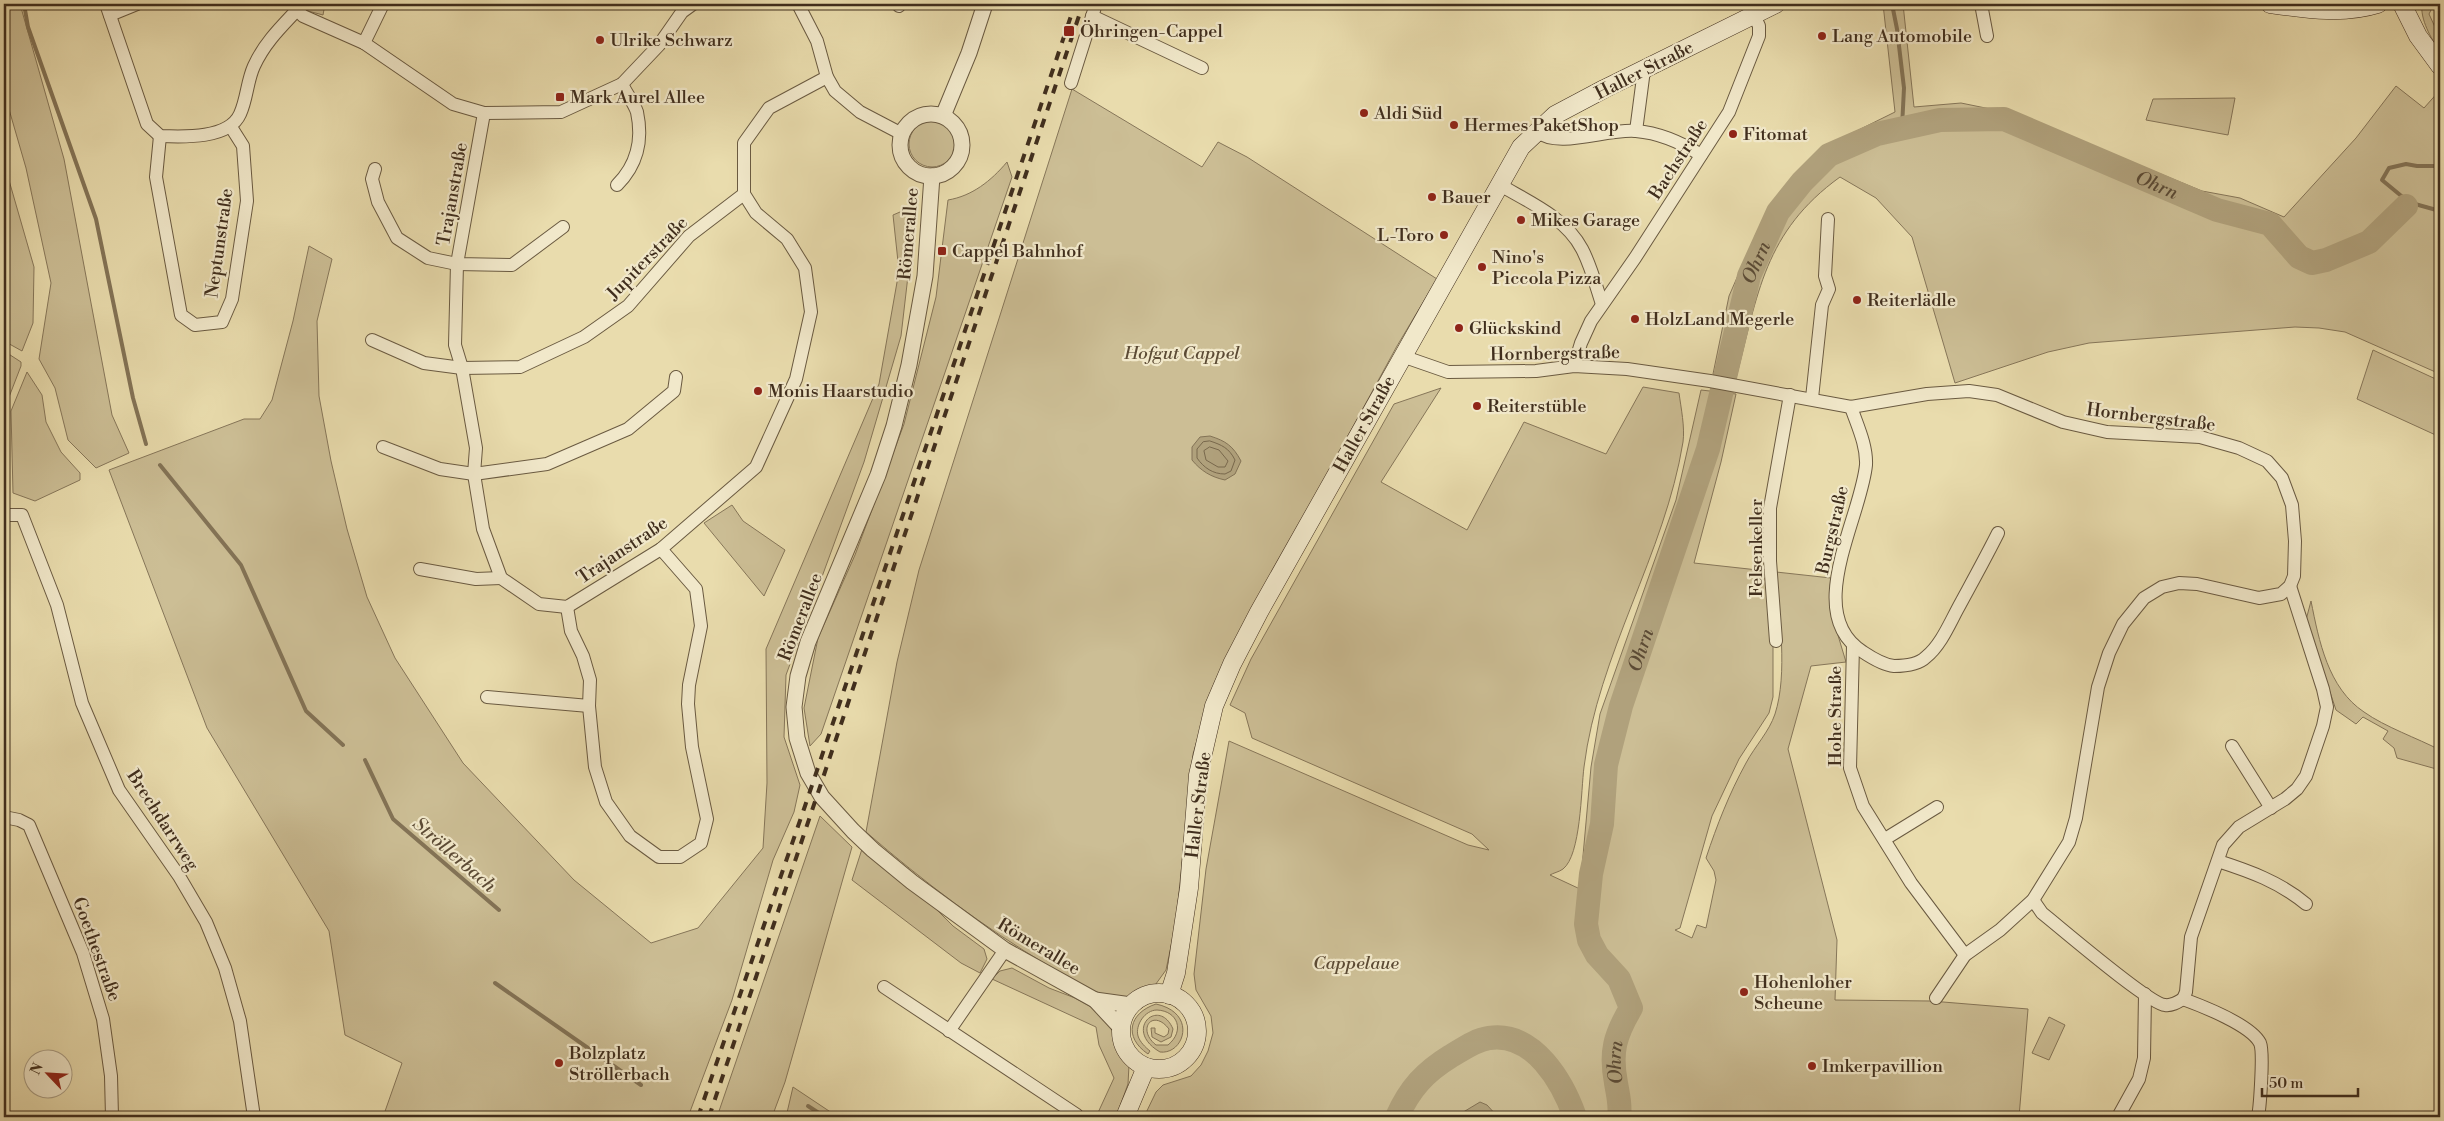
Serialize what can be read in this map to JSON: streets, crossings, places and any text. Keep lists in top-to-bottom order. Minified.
{"streets":{"main road":["Haller Straße"],"street":["Bachstraße","Trajanstraße","Römerallee","Neptunstraße","Jupiterstraße","Hornbergstraße","Burgstraße","Felsenkeller","Hohe Straße","Brechdarrweg","Goethestraße"]},"crossings":[["Haller Straße","Bachstraße"],["Haller Straße","Römerallee"],["Haller Straße","Hornbergstraße"],["Bachstraße","Hornbergstraße"],["Trajanstraße","Jupiterstraße"],["Hornbergstraße","Burgstraße"],["Hornbergstraße","Felsenkeller"],["Burgstraße","Hohe Straße"]],"water":["Ohrn","Ströllerbach"],"parks":["Hofgut Cappel","Cappelaue"],"places":{"transit":["Öhringen-Cappel","Mark Aurel Allee","Cappel Bahnhof"],"other":["Lang Automobile","Ulrike Schwarz","Aldi Süd","Hermes PaketShop","Fitomat","Bauer","Mikes Garage","L-Toro","Nino's Piccola Pizza","Reiterlädle","HolzLand Megerle","Glückskind","Monis Haarstudio","Reiterstüble","Hohenloher Scheune","Bolzplatz Ströllerbach","Imkerpavillion"]},"scale_bar":"50 m","north":"top left"}
